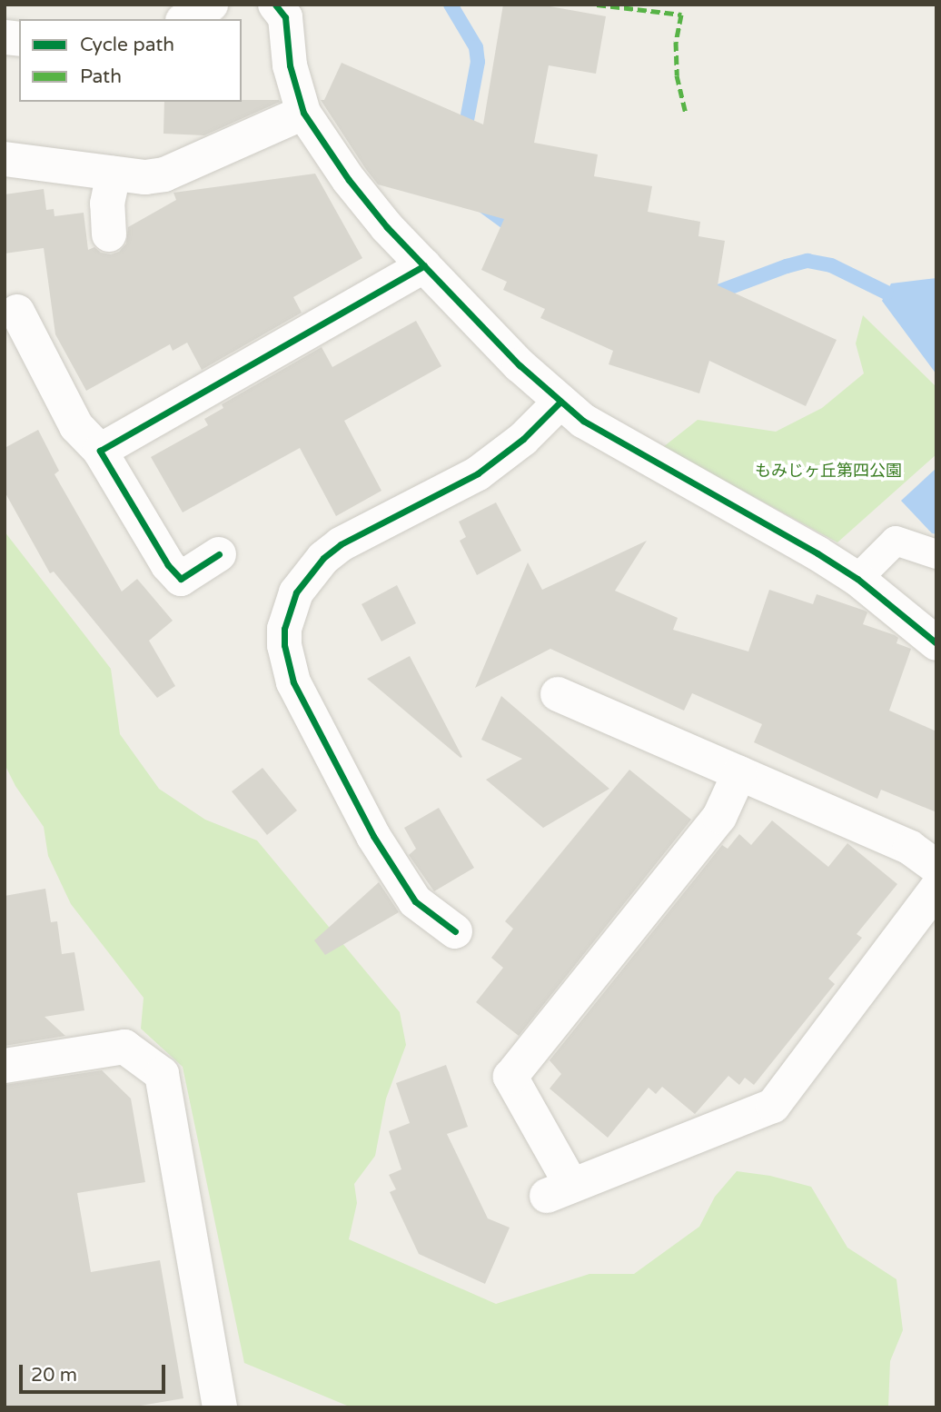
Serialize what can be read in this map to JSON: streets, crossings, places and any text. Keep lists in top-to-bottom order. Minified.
{"parks":["もみじヶ丘第四公園"],"legend":["Cycle path","Path"],"scale_bar":"20 m"}
